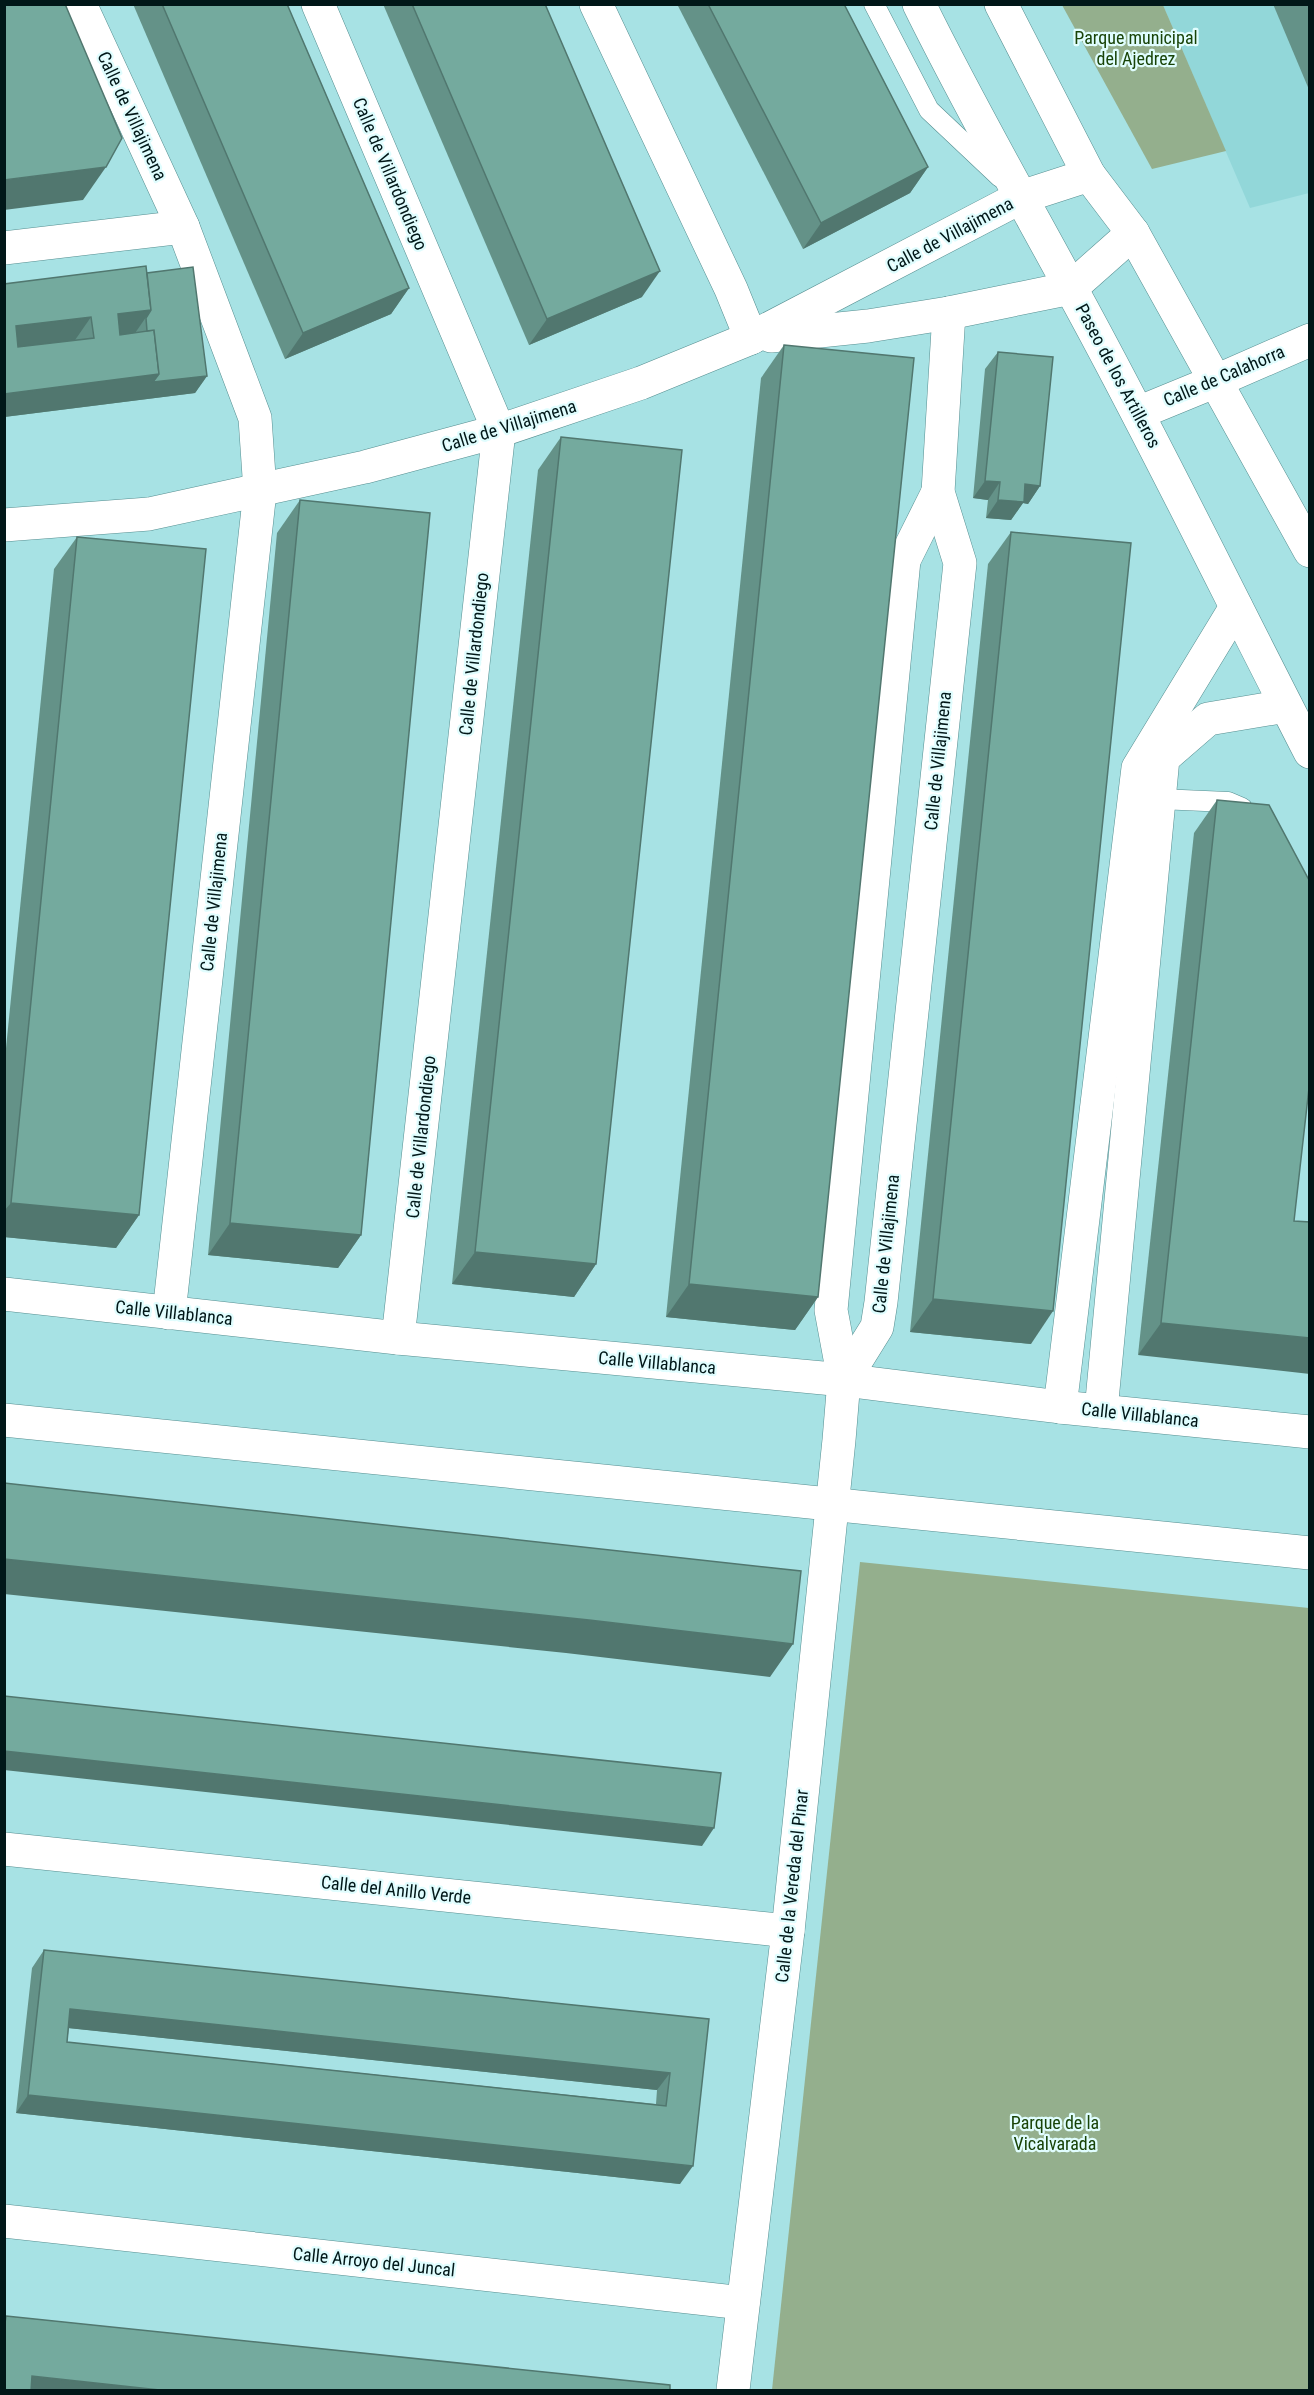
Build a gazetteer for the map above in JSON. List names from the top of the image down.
{
  "streets": {
    "street": [
      "Calle de Villajimena",
      "Calle de Villardondiego",
      "Paseo de los Artilleros",
      "Calle de Calahorra",
      "Calle Villablanca",
      "Calle de la Vereda del Pinar",
      "Calle del Anillo Verde",
      "Calle Arroyo del Juncal"
    ]
  },
  "crossings": [
    ["Calle de Villajimena", "Calle de Villardondiego"],
    ["Calle de Villajimena", "Paseo de los Artilleros"],
    ["Calle de Villajimena", "Calle Villablanca"],
    ["Calle de Villajimena", "Calle de la Vereda del Pinar"],
    ["Calle de Villardondiego", "Calle Villablanca"],
    ["Paseo de los Artilleros", "Calle de Calahorra"],
    ["Calle Villablanca", "Calle de la Vereda del Pinar"],
    ["Calle de la Vereda del Pinar", "Calle del Anillo Verde"],
    ["Calle de la Vereda del Pinar", "Calle Arroyo del Juncal"]
  ],
  "parks": ["Parque municipal del Ajedrez", "Parque de la Vicalvarada"]
}
